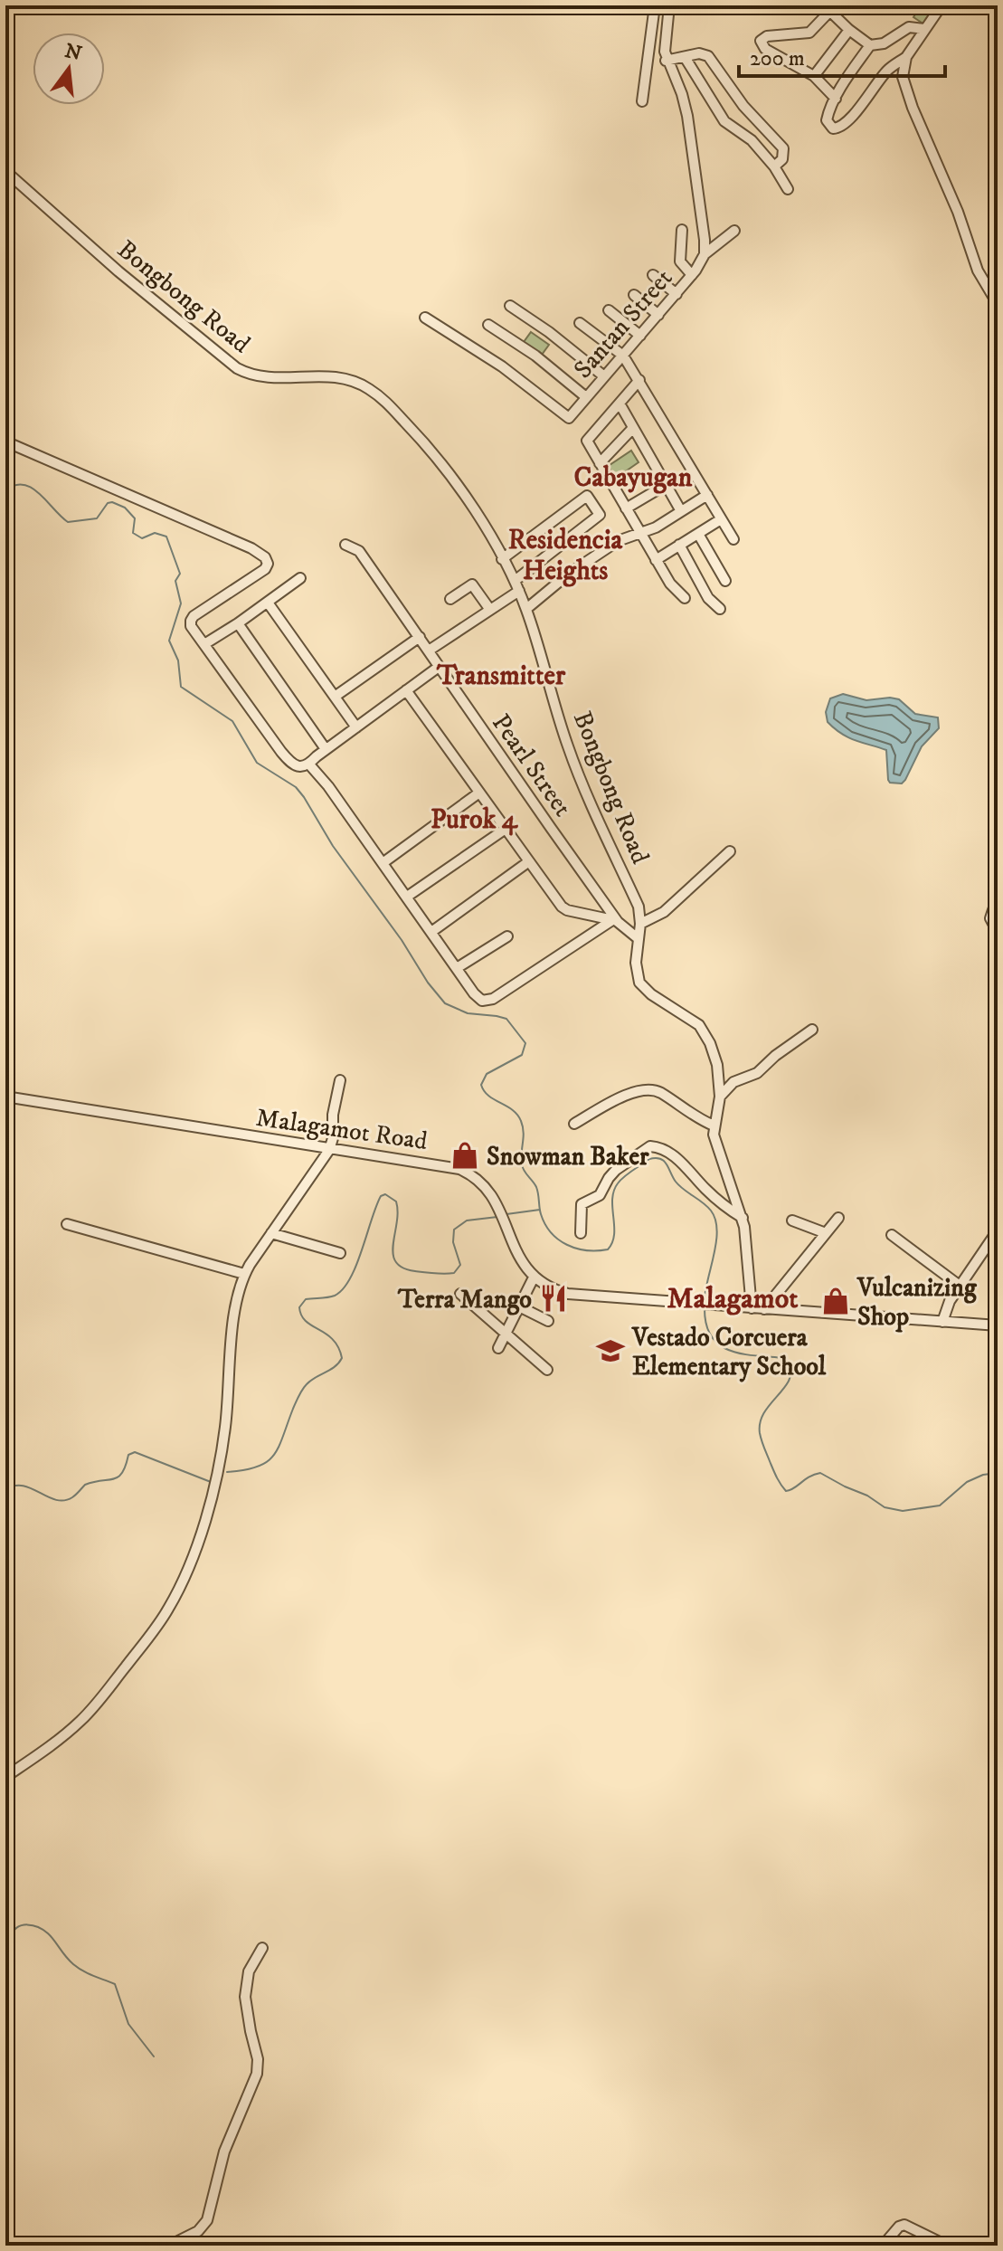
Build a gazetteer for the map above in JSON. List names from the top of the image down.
{
  "streets": {
    "street": [
      "Bongbong Road",
      "Santan Street",
      "Pearl Street",
      "Malagamot Road"
    ]
  },
  "crossings": [
    ["Bongbong Road", "Pearl Street"]
  ],
  "districts": [
    "Cabayugan",
    "Residencia Heights",
    "Transmitter",
    "Purok 4",
    "Malagamot"
  ],
  "places": {
    "shop": ["Snowman Baker", "Vulcanizing Shop"],
    "restaurant": ["Terra Mango"],
    "school or university": ["Vestado Corcuera Elementary School"]
  },
  "scale_bar": "200 m",
  "north": "top"
}
